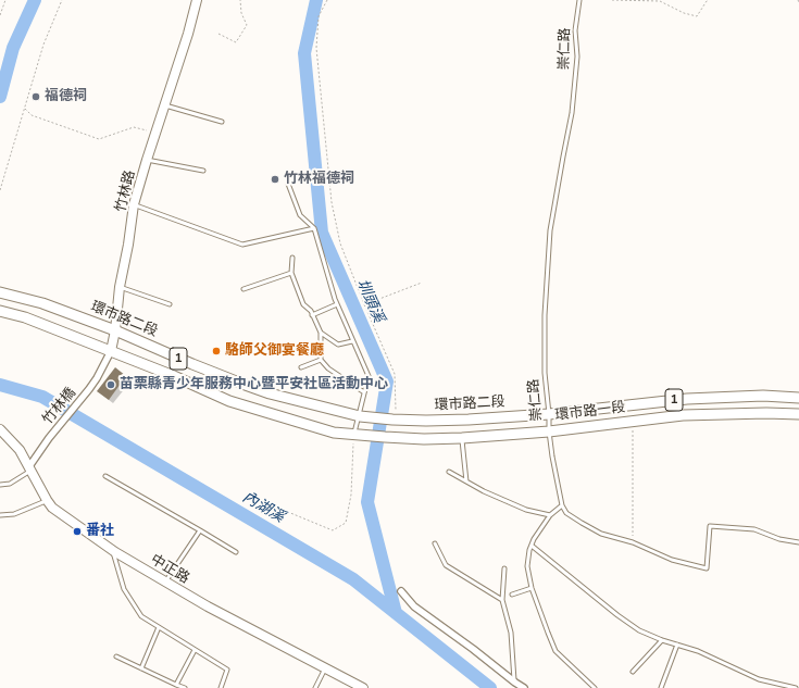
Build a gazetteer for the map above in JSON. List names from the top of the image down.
{
  "streets": {
    "main road": [
      "竹林路",
      "環市路二段",
      "1",
      "環市路一段",
      "中正路"
    ],
    "street": ["竹林橋"],
    "lane": ["崇仁路"]
  },
  "crossings": [
    ["崇仁路", "環市路二段"],
    ["崇仁路", "環市路一段"],
    ["竹林路", "環市路二段"],
    ["竹林路", "1"],
    ["竹林路", "竹林橋"],
    ["環市路二段", "1"],
    ["環市路二段", "環市路一段"],
    ["1", "環市路一段"],
    ["竹林橋", "中正路"]
  ],
  "water": ["圳頭溪", "內湖溪"],
  "places": [
    "福德祠",
    "竹林福德祠",
    "駱師父御宴餐廳",
    "苗栗縣青少年服務中心暨平安社區活動中心",
    "番社"
  ]
}
